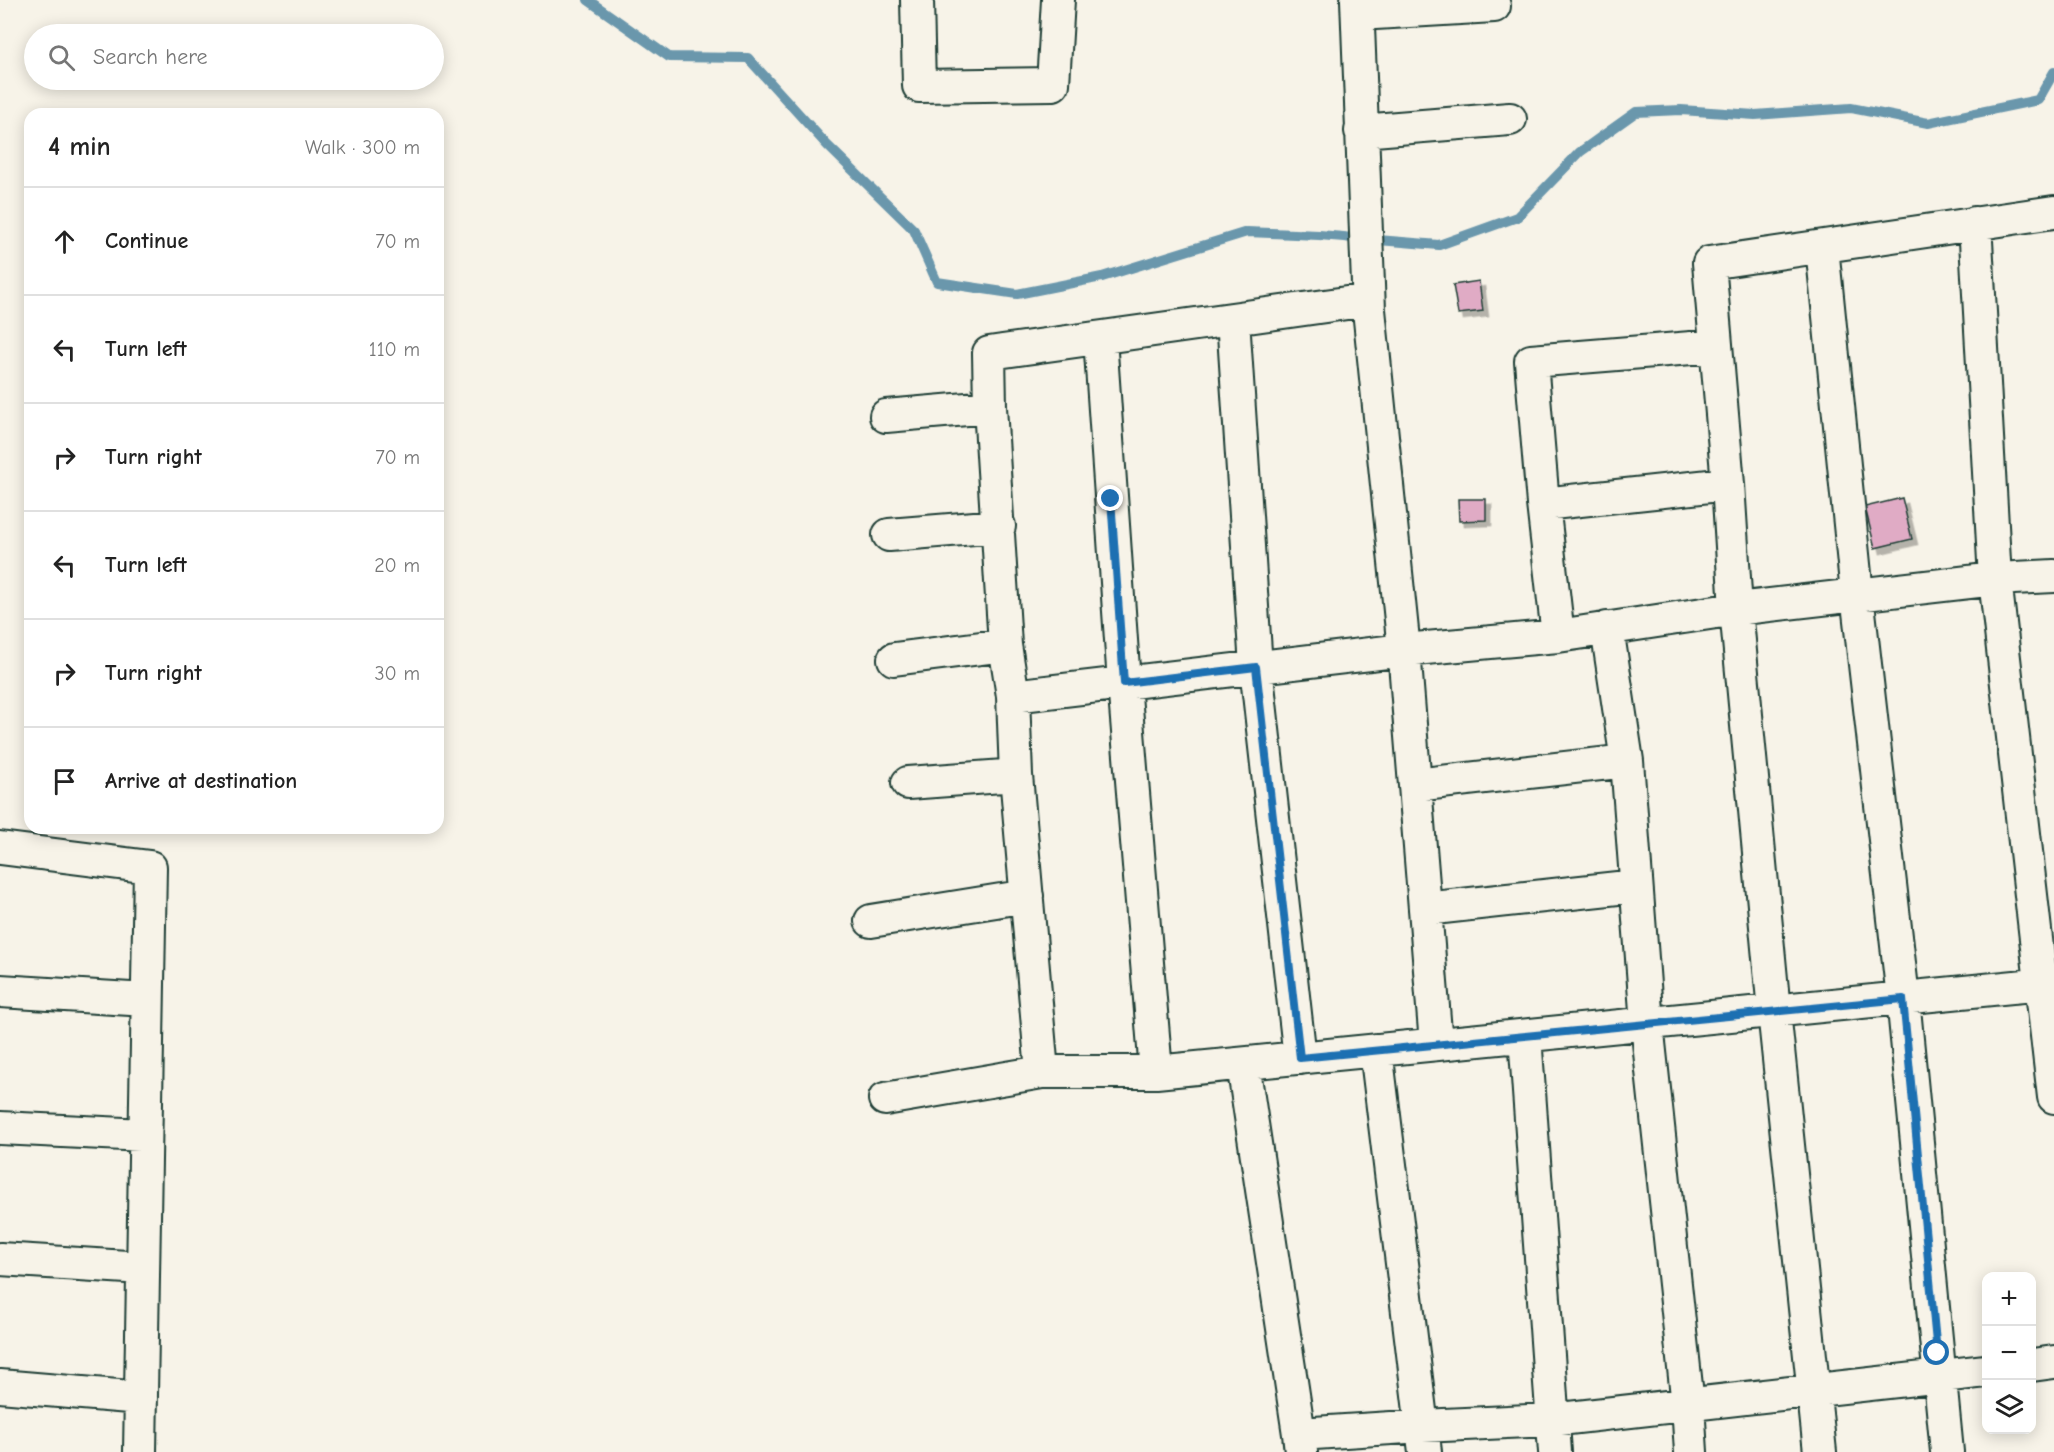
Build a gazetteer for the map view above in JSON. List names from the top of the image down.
{
  "page": {
    "search": "Search here",
    "heading": ["4 min", "Walk · 300 m"],
    "list": [
      ["Continue", "70 m"],
      ["Turn left", "110 m"],
      ["Turn right", "70 m"],
      ["Turn left", "20 m"],
      ["Turn right", "30 m"],
      "Arrive at destination"
    ],
    "map_buttons": ["+", "−"]
  }
}
